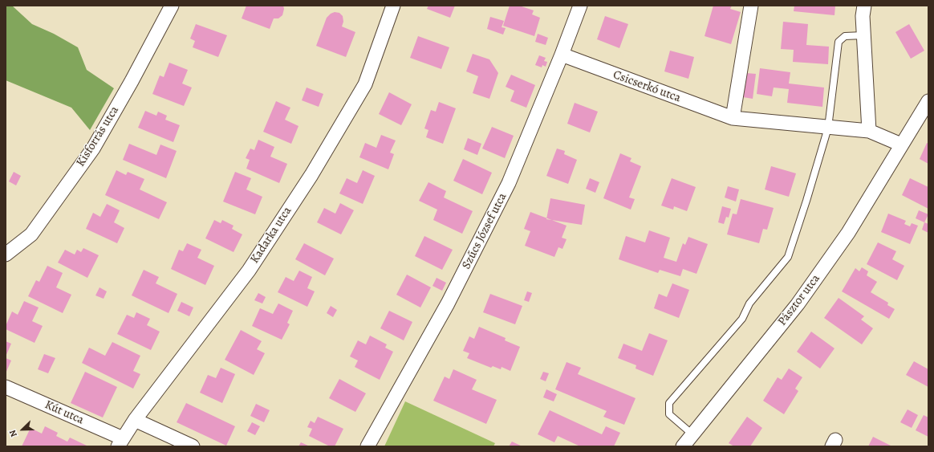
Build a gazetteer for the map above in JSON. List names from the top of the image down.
{
  "streets": {
    "street": [
      "Csicserkó utca",
      "Kisforrás utca",
      "Szűcs József utca",
      "Kadarka utca",
      "Pásztor utca",
      "Kút utca"
    ]
  },
  "crossings": [
    ["Csicserkó utca", "Szűcs József utca"],
    ["Csicserkó utca", "Pásztor utca"],
    ["Kadarka utca", "Kút utca"]
  ],
  "north": "bottom left"
}
